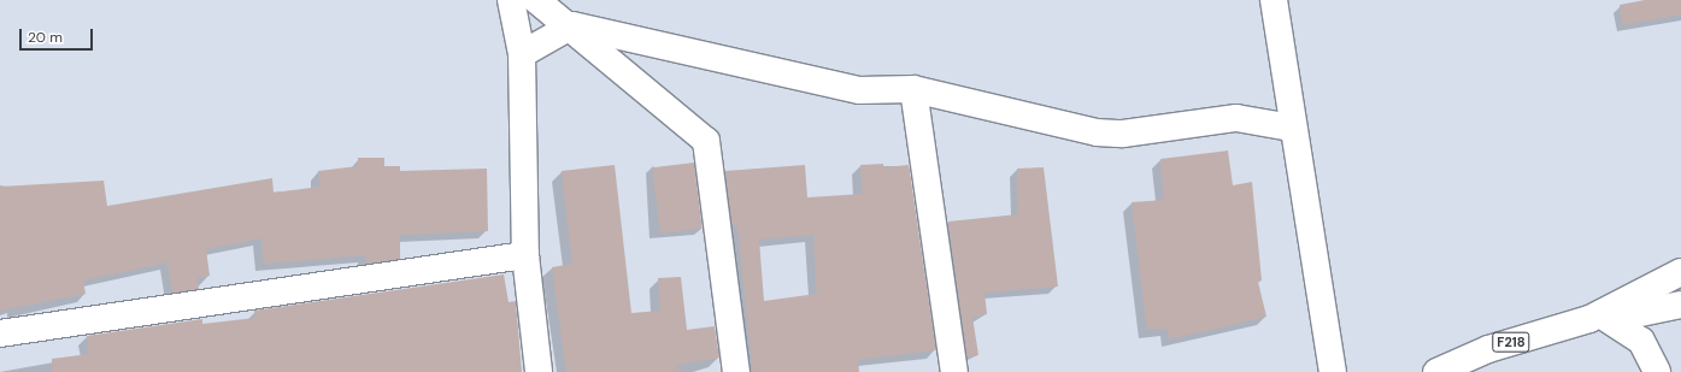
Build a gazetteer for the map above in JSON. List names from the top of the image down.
{
  "streets": {
    "main road": ["F218"]
  },
  "scale_bar": "20 m"
}
